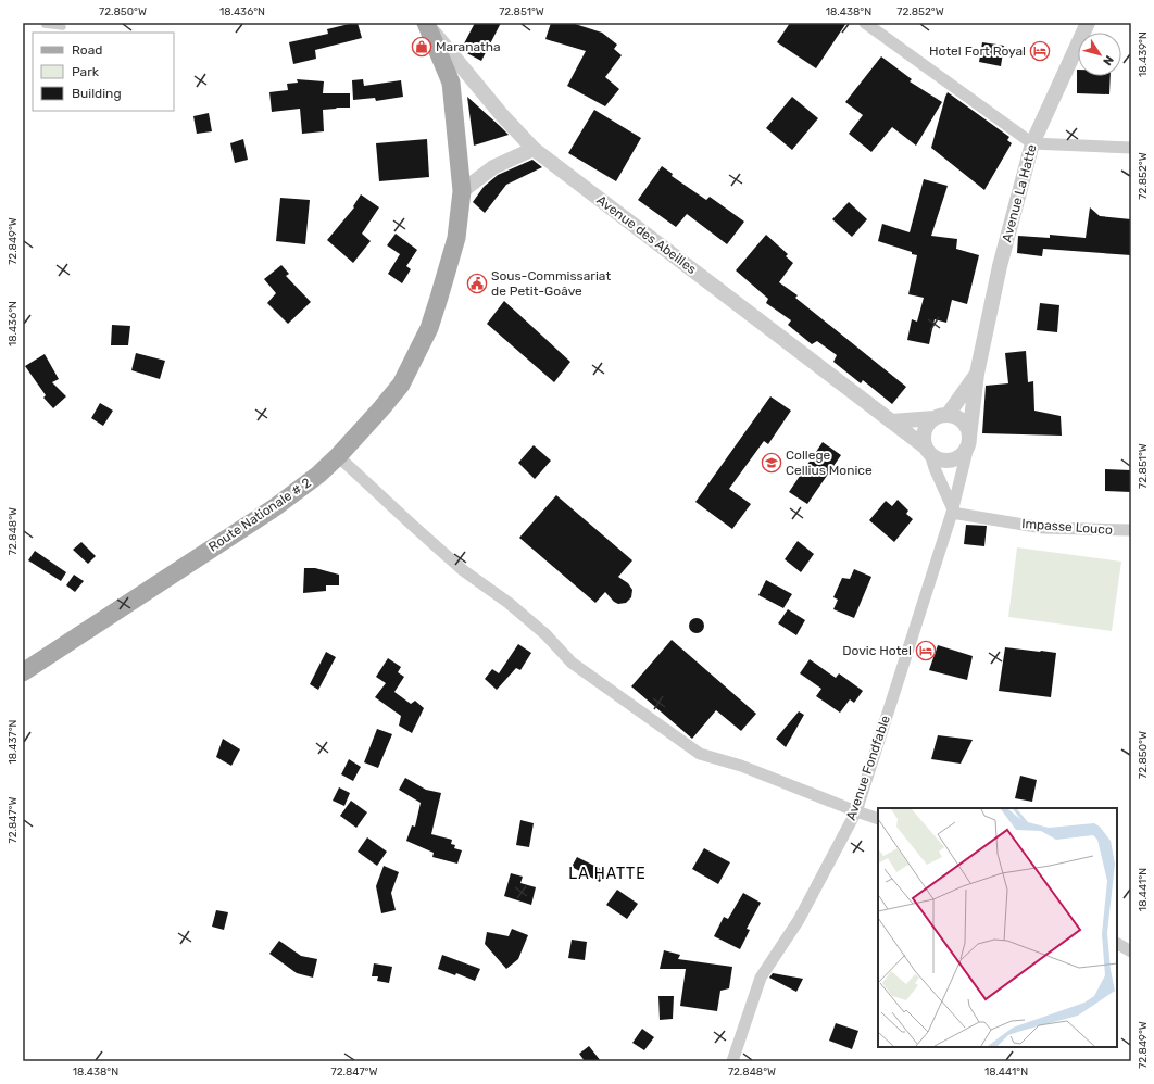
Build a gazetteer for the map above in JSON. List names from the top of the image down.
{
  "streets": {
    "main road": ["Route Nationale # 2"],
    "street": [
      "Avenue La Hatte",
      "Avenue des Abeilles",
      "Impasse Louco",
      "Avenue Fondfable"
    ]
  },
  "crossings": [
    ["Avenue La Hatte", "Avenue des Abeilles"],
    ["Avenue La Hatte", "Avenue Fondfable"],
    ["Avenue des Abeilles", "Route Nationale # 2"],
    ["Avenue des Abeilles", "Avenue Fondfable"],
    ["Impasse Louco", "Avenue Fondfable"]
  ],
  "districts": ["LA HATTE"],
  "places": {
    "shop": ["Maranatha"],
    "hotel": ["Hotel Fort Royal", "Dovic Hotel"],
    "public building": ["Sous-Commissariat de Petit-Goâve"],
    "school or university": ["College Cellius Monice"]
  },
  "legend": ["Road", "Park", "Building"],
  "north": "bottom right",
  "coordinates": [
    "72.850°W",
    "18.436°N",
    "72.851°W",
    "18.438°N",
    "72.852°W",
    "18.439°N",
    "72.849°W",
    "72.848°W",
    "18.437°N",
    "72.847°W",
    "18.441°N"
  ]
}
